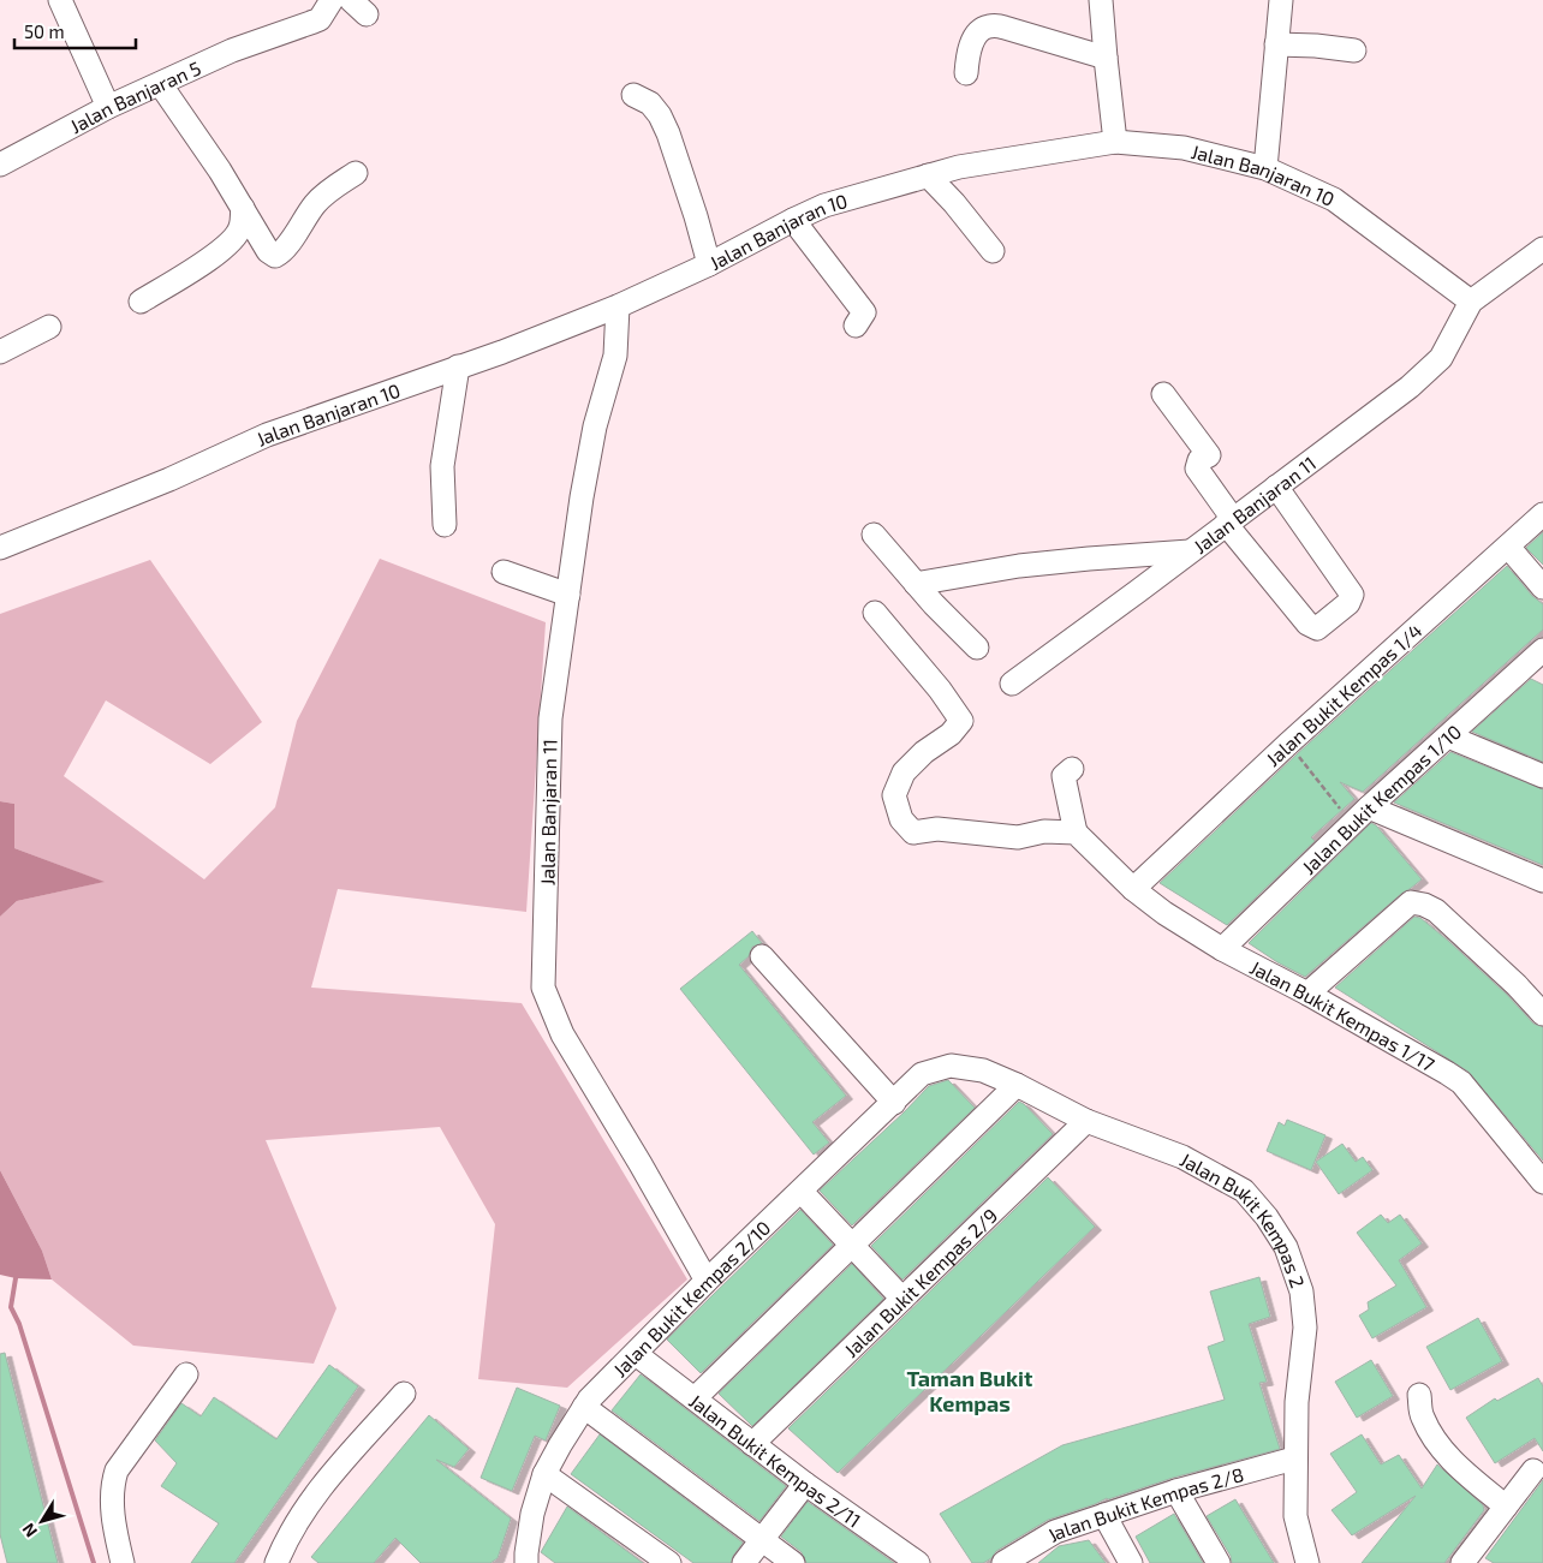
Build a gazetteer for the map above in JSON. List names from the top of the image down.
{
  "streets": {
    "street": [
      "Jalan Banjaran 5",
      "Jalan Banjaran 10",
      "Jalan Banjaran 11",
      "Jalan Bukit Kempas 1/4",
      "Jalan Bukit Kempas 1/10",
      "Jalan Bukit Kempas 1/17",
      "Jalan Bukit Kempas 2",
      "Jalan Bukit Kempas 2/9",
      "Jalan Bukit Kempas 2/10",
      "Jalan Bukit Kempas 2/11",
      "Jalan Bukit Kempas 2/8"
    ]
  },
  "crossings": [
    ["Jalan Banjaran 10", "Jalan Banjaran 11"],
    ["Jalan Banjaran 11", "Jalan Bukit Kempas 2/10"],
    ["Jalan Bukit Kempas 1/4", "Jalan Bukit Kempas 1/17"],
    ["Jalan Bukit Kempas 1/10", "Jalan Bukit Kempas 1/17"],
    ["Jalan Bukit Kempas 2", "Jalan Bukit Kempas 2/9"],
    ["Jalan Bukit Kempas 2", "Jalan Bukit Kempas 2/10"],
    ["Jalan Bukit Kempas 2", "Jalan Bukit Kempas 2/8"],
    ["Jalan Bukit Kempas 2/9", "Jalan Bukit Kempas 2/11"],
    ["Jalan Bukit Kempas 2/10", "Jalan Bukit Kempas 2/11"]
  ],
  "districts": ["Taman Bukit Kempas"],
  "scale_bar": "50 m",
  "north": "bottom left"
}
